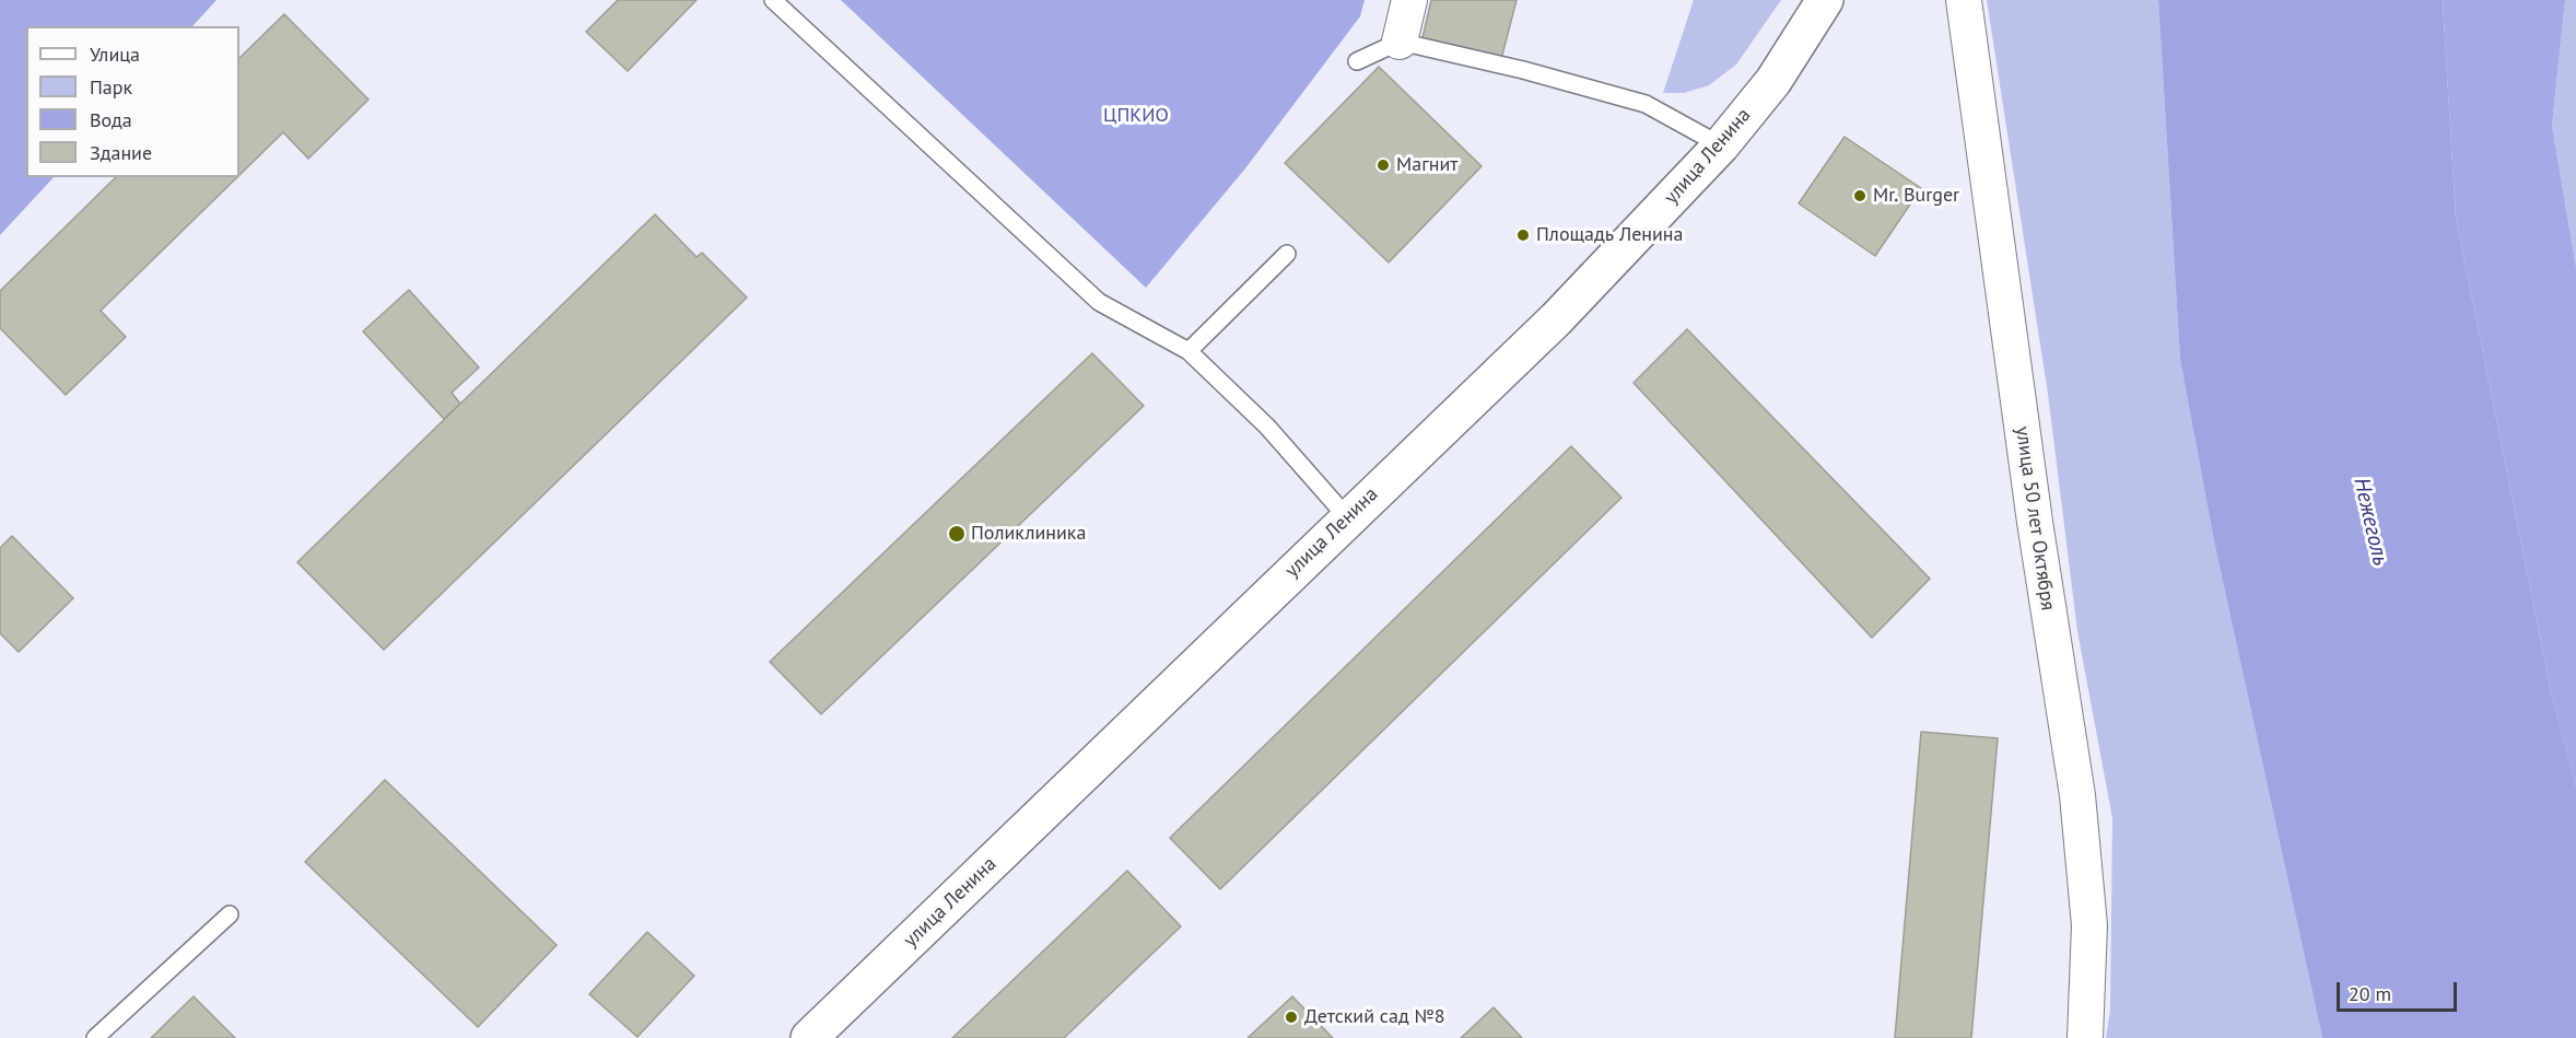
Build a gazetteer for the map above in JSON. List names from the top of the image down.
{
  "streets": {
    "street": ["улица Ленина", "улица 50 лет Октября"]
  },
  "water": ["Нежеголь"],
  "parks": ["ЦПКИО"],
  "places": [
    "Магнит",
    "Mr. Burger",
    "Площадь Ленина",
    "Поликлиника",
    "Детский сад №8"
  ],
  "legend": [
    "Улица",
    "Парк",
    "Вода",
    "Здание"
  ],
  "scale_bar": "20 m"
}
